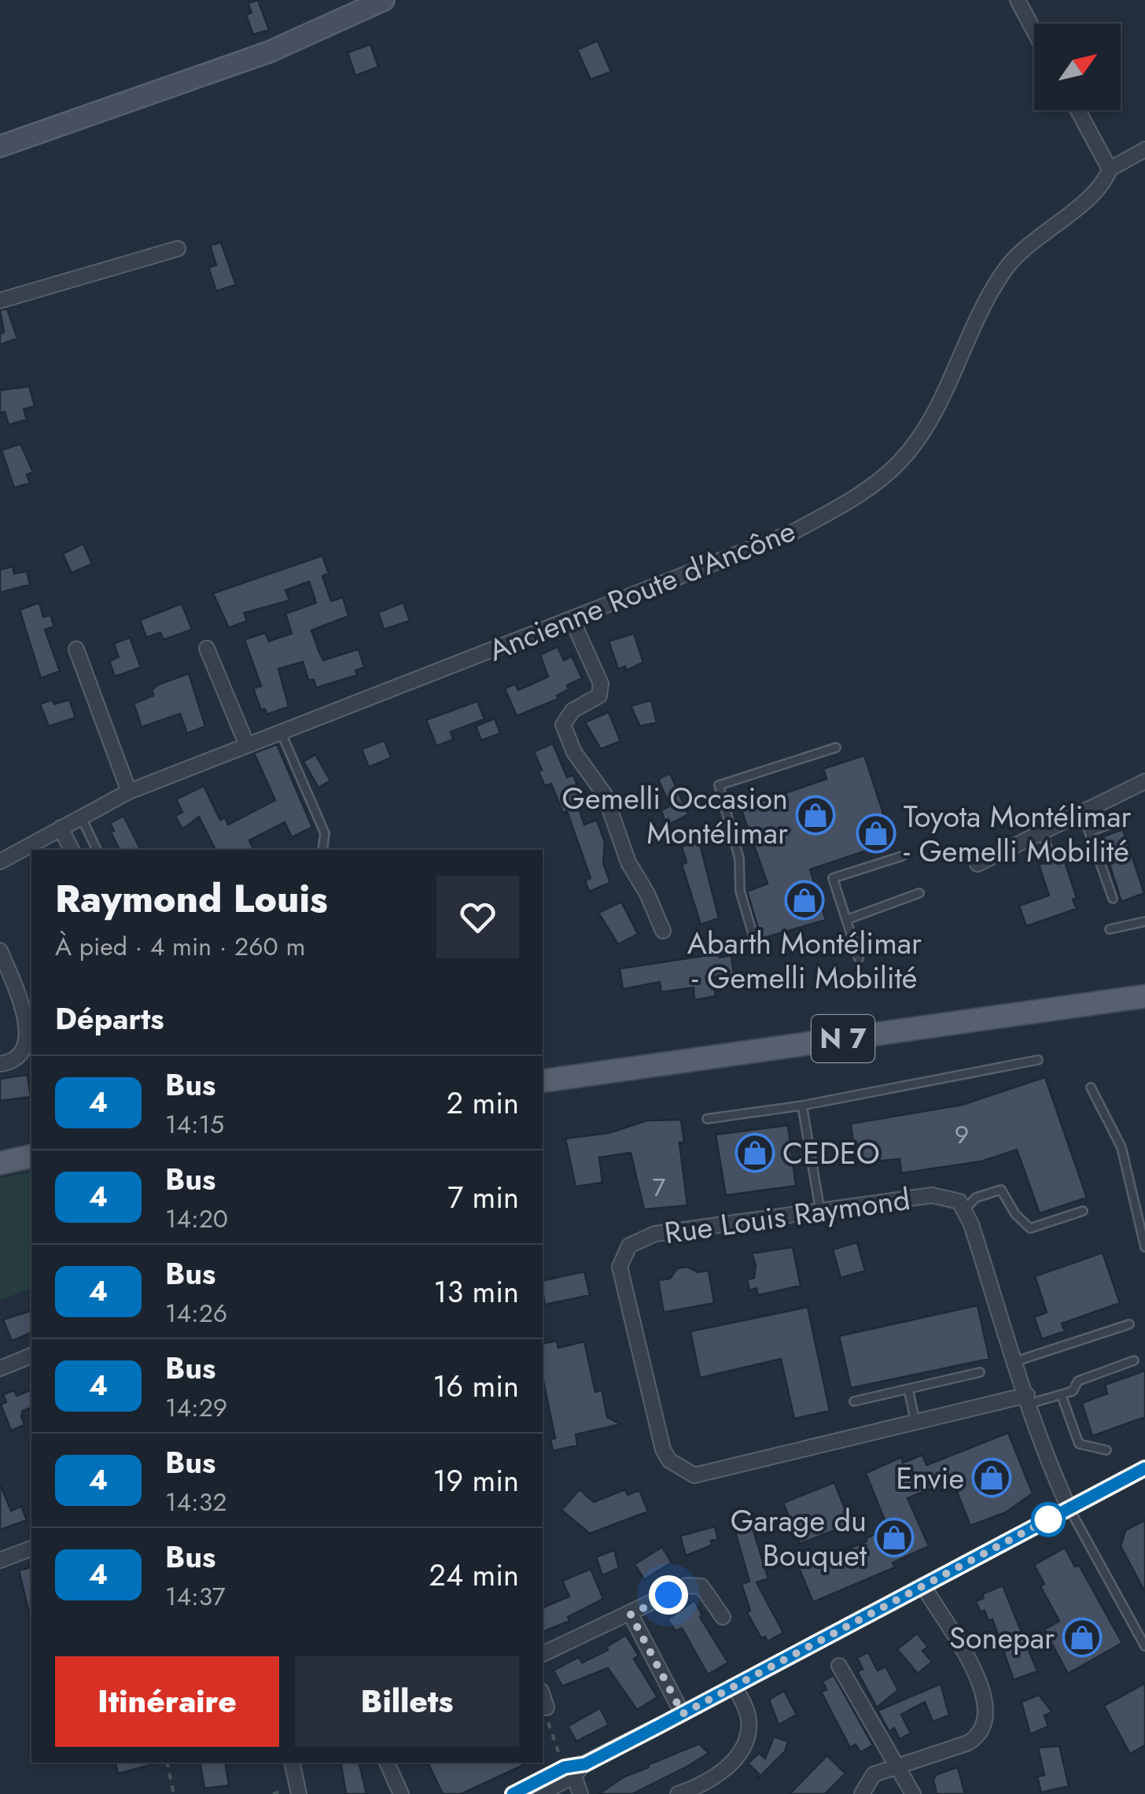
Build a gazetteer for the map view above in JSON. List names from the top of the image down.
{
  "streets": {
    "main road": ["N 7"],
    "street": ["Ancienne Route d'Ancône", "Rue Louis Raymond"]
  },
  "places": {
    "shop": [
      "Gemelli Occasion Montélimar",
      "Toyota Montélimar - Gemelli Mobilité",
      "Abarth Montélimar - Gemelli Mobilité",
      "CEDEO",
      "Envie",
      "Garage du Bouquet",
      "Sonepar"
    ]
  },
  "lines": ["bus line 4"],
  "house_numbers": ["9", "7"],
  "north": "top right",
  "page": {
    "heading": [
      ["Raymond Louis", "À pied · 4 min · 260 m"],
      "Départs"
    ],
    "list": [
      {
        "mark": "4",
        "name": "Bus",
        "note": "14:15",
        "value": "2 min"
      },
      {
        "mark": "4",
        "name": "Bus",
        "note": "14:20",
        "value": "7 min"
      },
      {
        "mark": "4",
        "name": "Bus",
        "note": "14:26",
        "value": "13 min"
      },
      {
        "mark": "4",
        "name": "Bus",
        "note": "14:29",
        "value": "16 min"
      },
      {
        "mark": "4",
        "name": "Bus",
        "note": "14:32",
        "value": "19 min"
      },
      {
        "mark": "4",
        "name": "Bus",
        "note": "14:37",
        "value": "24 min"
      }
    ],
    "buttons": ["Itinéraire", "Billets"]
  }
}
